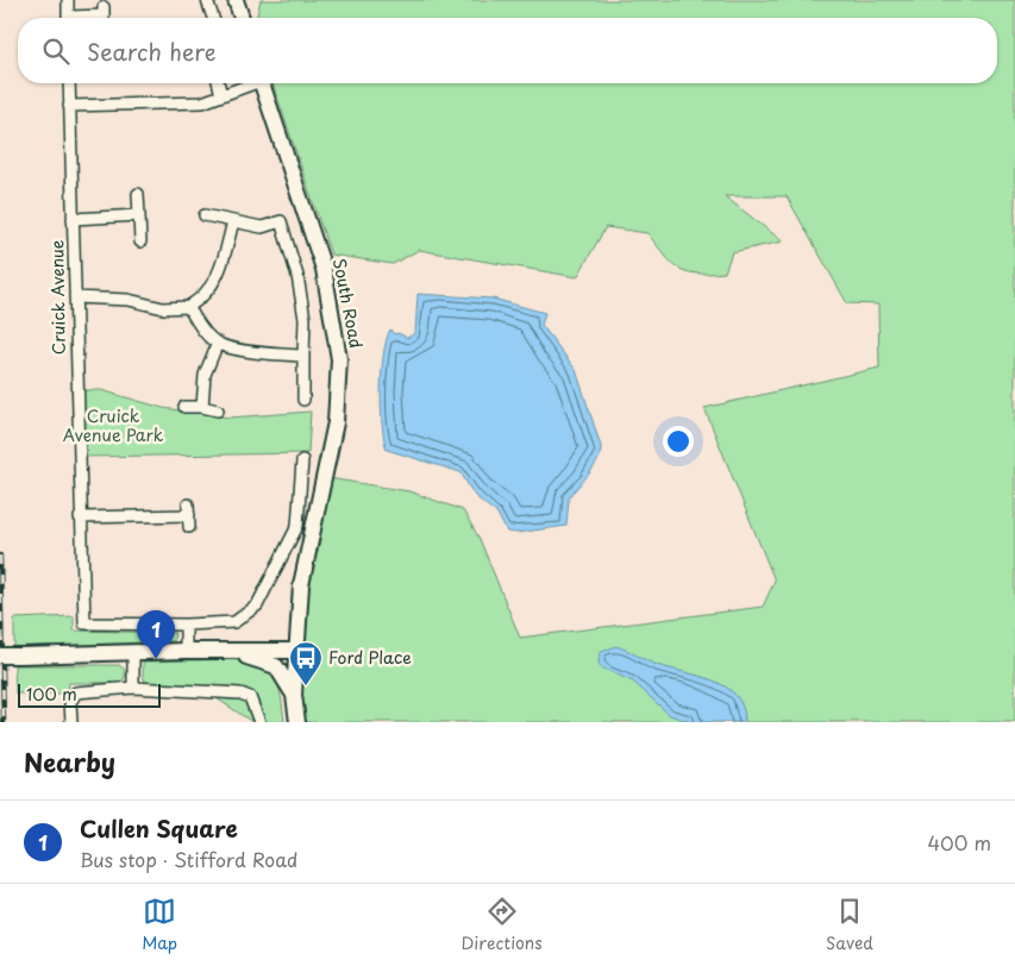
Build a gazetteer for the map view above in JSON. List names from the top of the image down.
{
  "streets": {
    "main road": ["South Road"],
    "street": ["Cruick Avenue"]
  },
  "parks": ["Cruick Avenue Park"],
  "places": {
    "bus stop": ["Ford Place"]
  },
  "scale_bar": "100 m",
  "page": {
    "search": "Search here",
    "pins": "1",
    "scale": "100 m",
    "heading": "Nearby",
    "list": [
      {
        "mark": "1",
        "name": "Cullen Square",
        "note": "Bus stop · Stifford Road",
        "value": "400 m"
      }
    ],
    "nav": ["Map", "Directions", "Saved"]
  }
}
